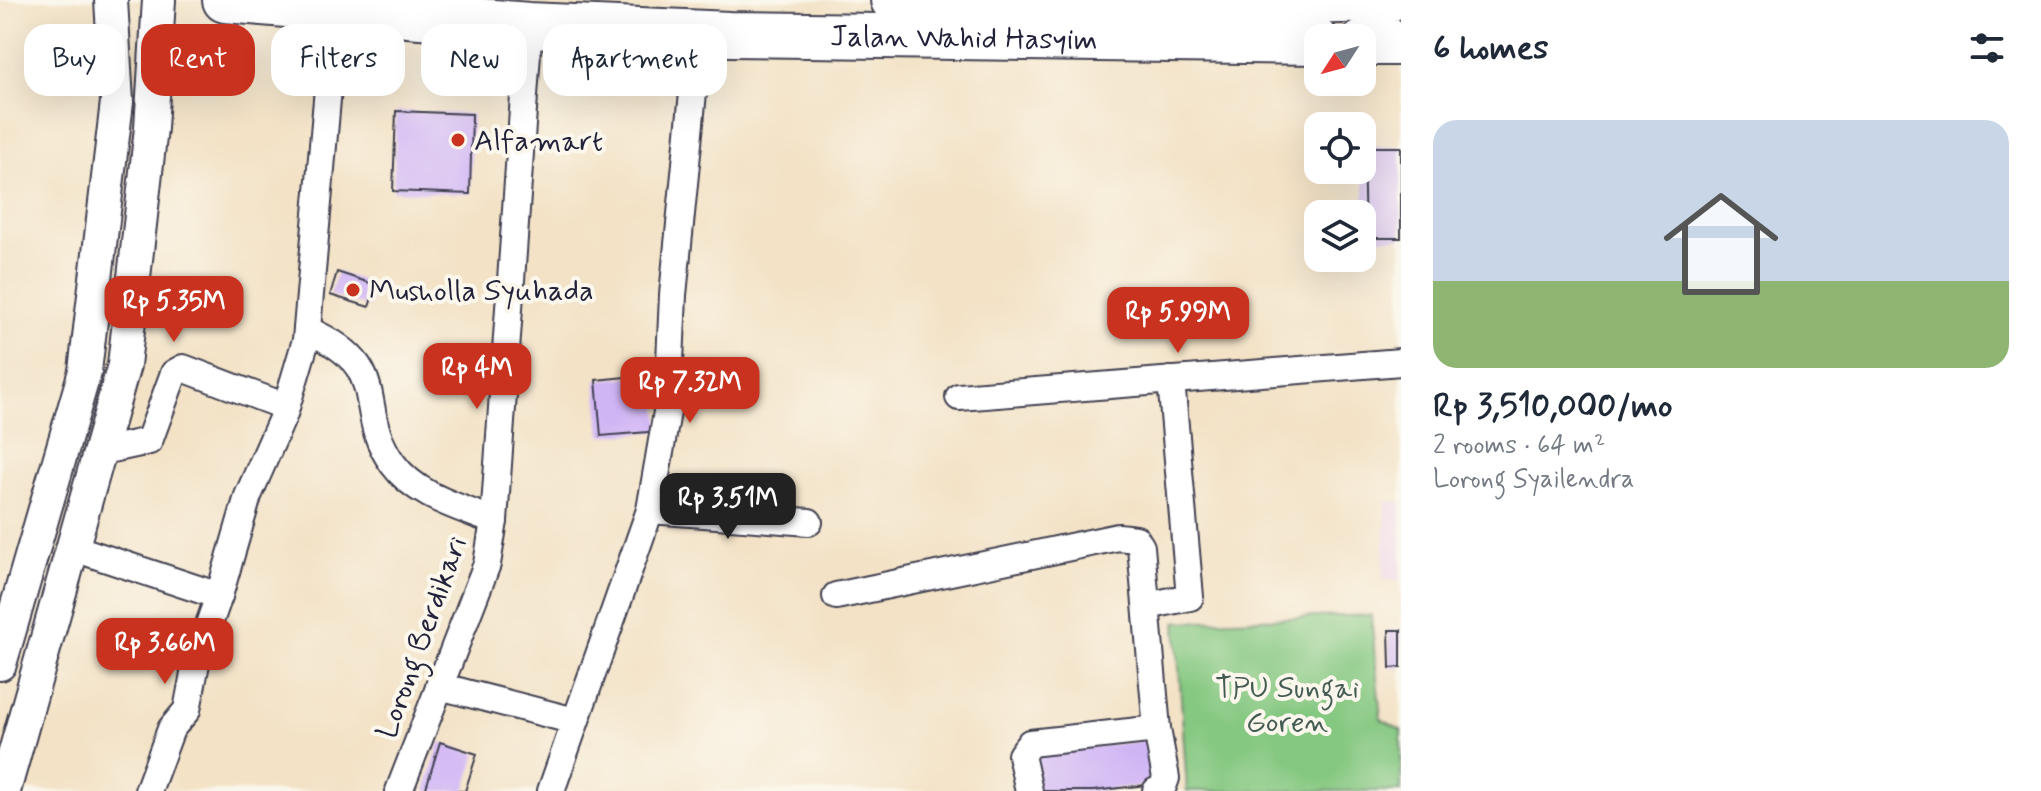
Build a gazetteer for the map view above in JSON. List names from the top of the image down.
{
  "streets": {
    "highway": ["Jalan Wahid Hasyim"],
    "street": ["Lorong Berdikari"]
  },
  "crossings": [
    ["Jalan Wahid Hasyim", "Lorong Berdikari"]
  ],
  "parks": ["TPU Sungai Goren"],
  "places": ["Alfamart", "Musholla Syuhada"],
  "north": "bottom left",
  "page": {
    "heading": "6 homes",
    "chip": [
      "Buy",
      "Rent",
      "Filters",
      "New",
      "Apartment"
    ],
    "list": [
      {
        "name": "Rp 3,510,000/mo",
        "note": "2 rooms · 64 m² · Lorong Syailendra"
      }
    ],
    "price": [
      "Rp 5.35M",
      "Rp 5.99M",
      "Rp 4M",
      "Rp 7.32M",
      "Rp 3.51M",
      "Rp 3.66M"
    ]
  }
}
